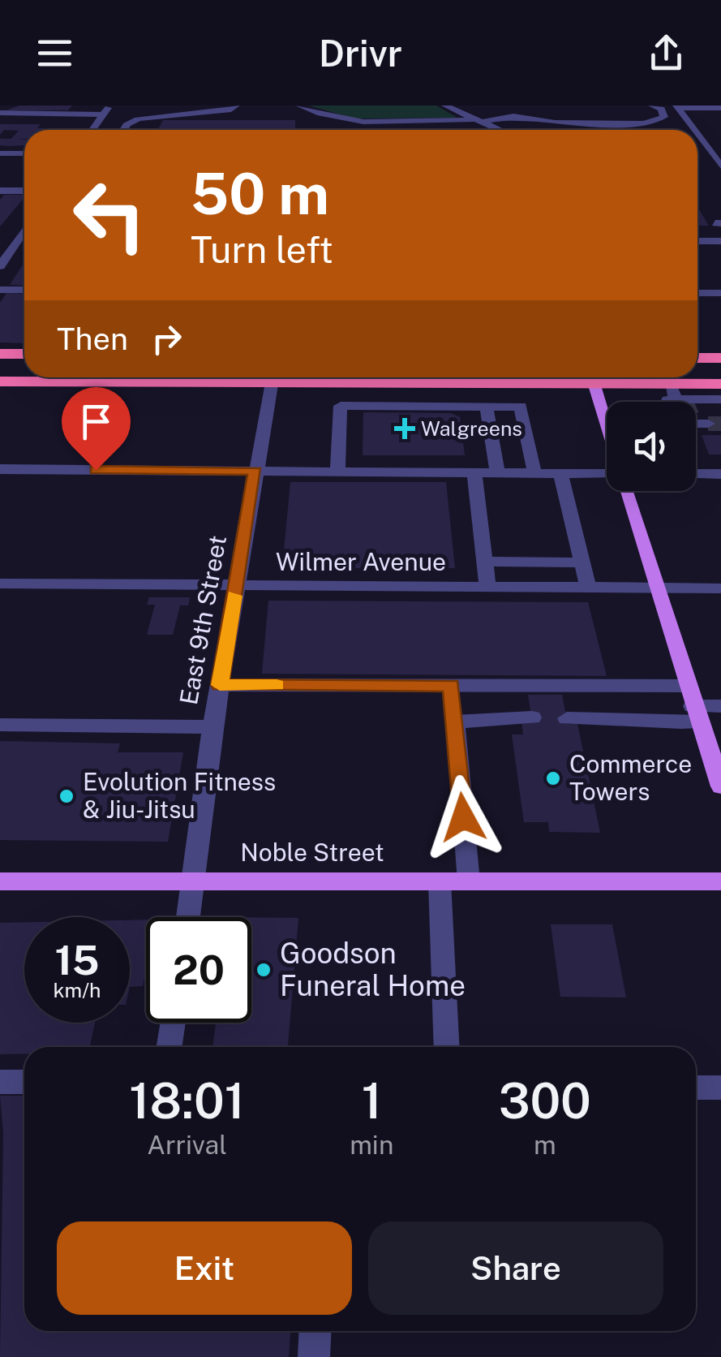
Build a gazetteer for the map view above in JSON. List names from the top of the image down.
{
  "streets": {
    "main road": ["Noble Street"],
    "street": ["Wilmer Avenue", "East 9th Street"]
  },
  "crossings": [
    ["Wilmer Avenue", "East 9th Street"],
    ["East 9th Street", "Noble Street"]
  ],
  "places": {
    "health": ["Walgreens"],
    "other": ["Commerce Towers", "Evolution Fitness & Jiu-Jitsu", "Goodson Funeral Home"]
  },
  "page": {
    "header": "Drivr",
    "turn": ["50 m", "Turn left"],
    "then": "Then",
    "speed": "15 km/h",
    "limit": "20",
    "eta": [
      "18:01",
      "Arrival",
      "1",
      "min",
      "300",
      "m"
    ],
    "buttons": ["Exit", "Share"]
  }
}
